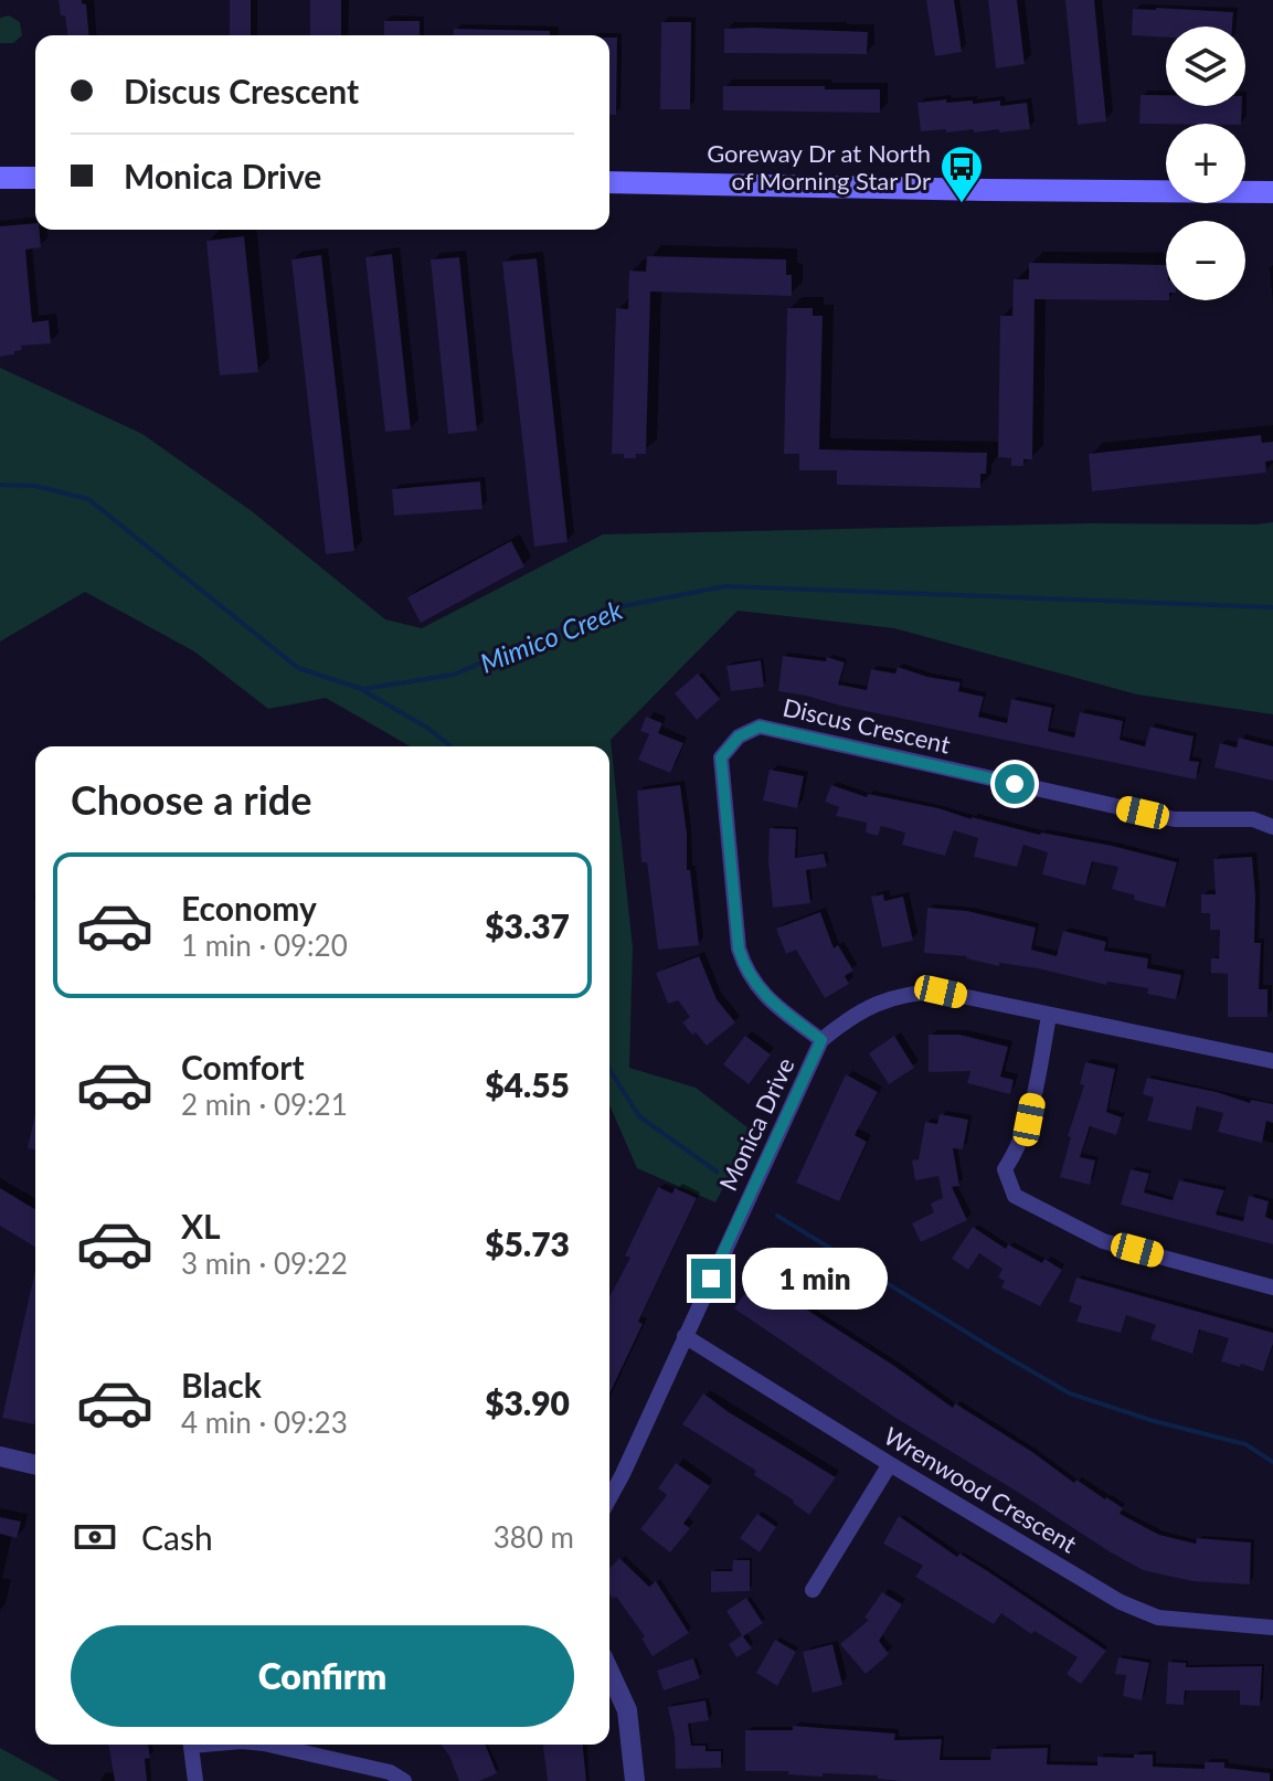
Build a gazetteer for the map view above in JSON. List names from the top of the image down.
{
  "streets": {
    "street": ["Discus Crescent", "Monica Drive", "Wrenwood Crescent"]
  },
  "crossings": [
    ["Discus Crescent", "Monica Drive"],
    ["Monica Drive", "Wrenwood Crescent"]
  ],
  "water": ["Mimico Creek"],
  "places": {
    "bus stop": ["Goreway Dr at North of Morning Star Dr"]
  },
  "page": {
    "map_buttons": ["+", "−"],
    "banner": ["Discus Crescent", "Monica Drive"],
    "heading": "Choose a ride",
    "list": [
      {
        "name": "Economy",
        "note": "1 min · 09:20",
        "value": "$3.37"
      },
      {
        "name": "Comfort",
        "note": "2 min · 09:21",
        "value": "$4.55"
      },
      {
        "name": "XL",
        "note": "3 min · 09:22",
        "value": "$5.73"
      },
      {
        "name": "Black",
        "note": "4 min · 09:23",
        "value": "$3.90"
      }
    ],
    "bubble": "1 min",
    "pay": ["Cash", "380 m"],
    "buttons": "Confirm"
  }
}
